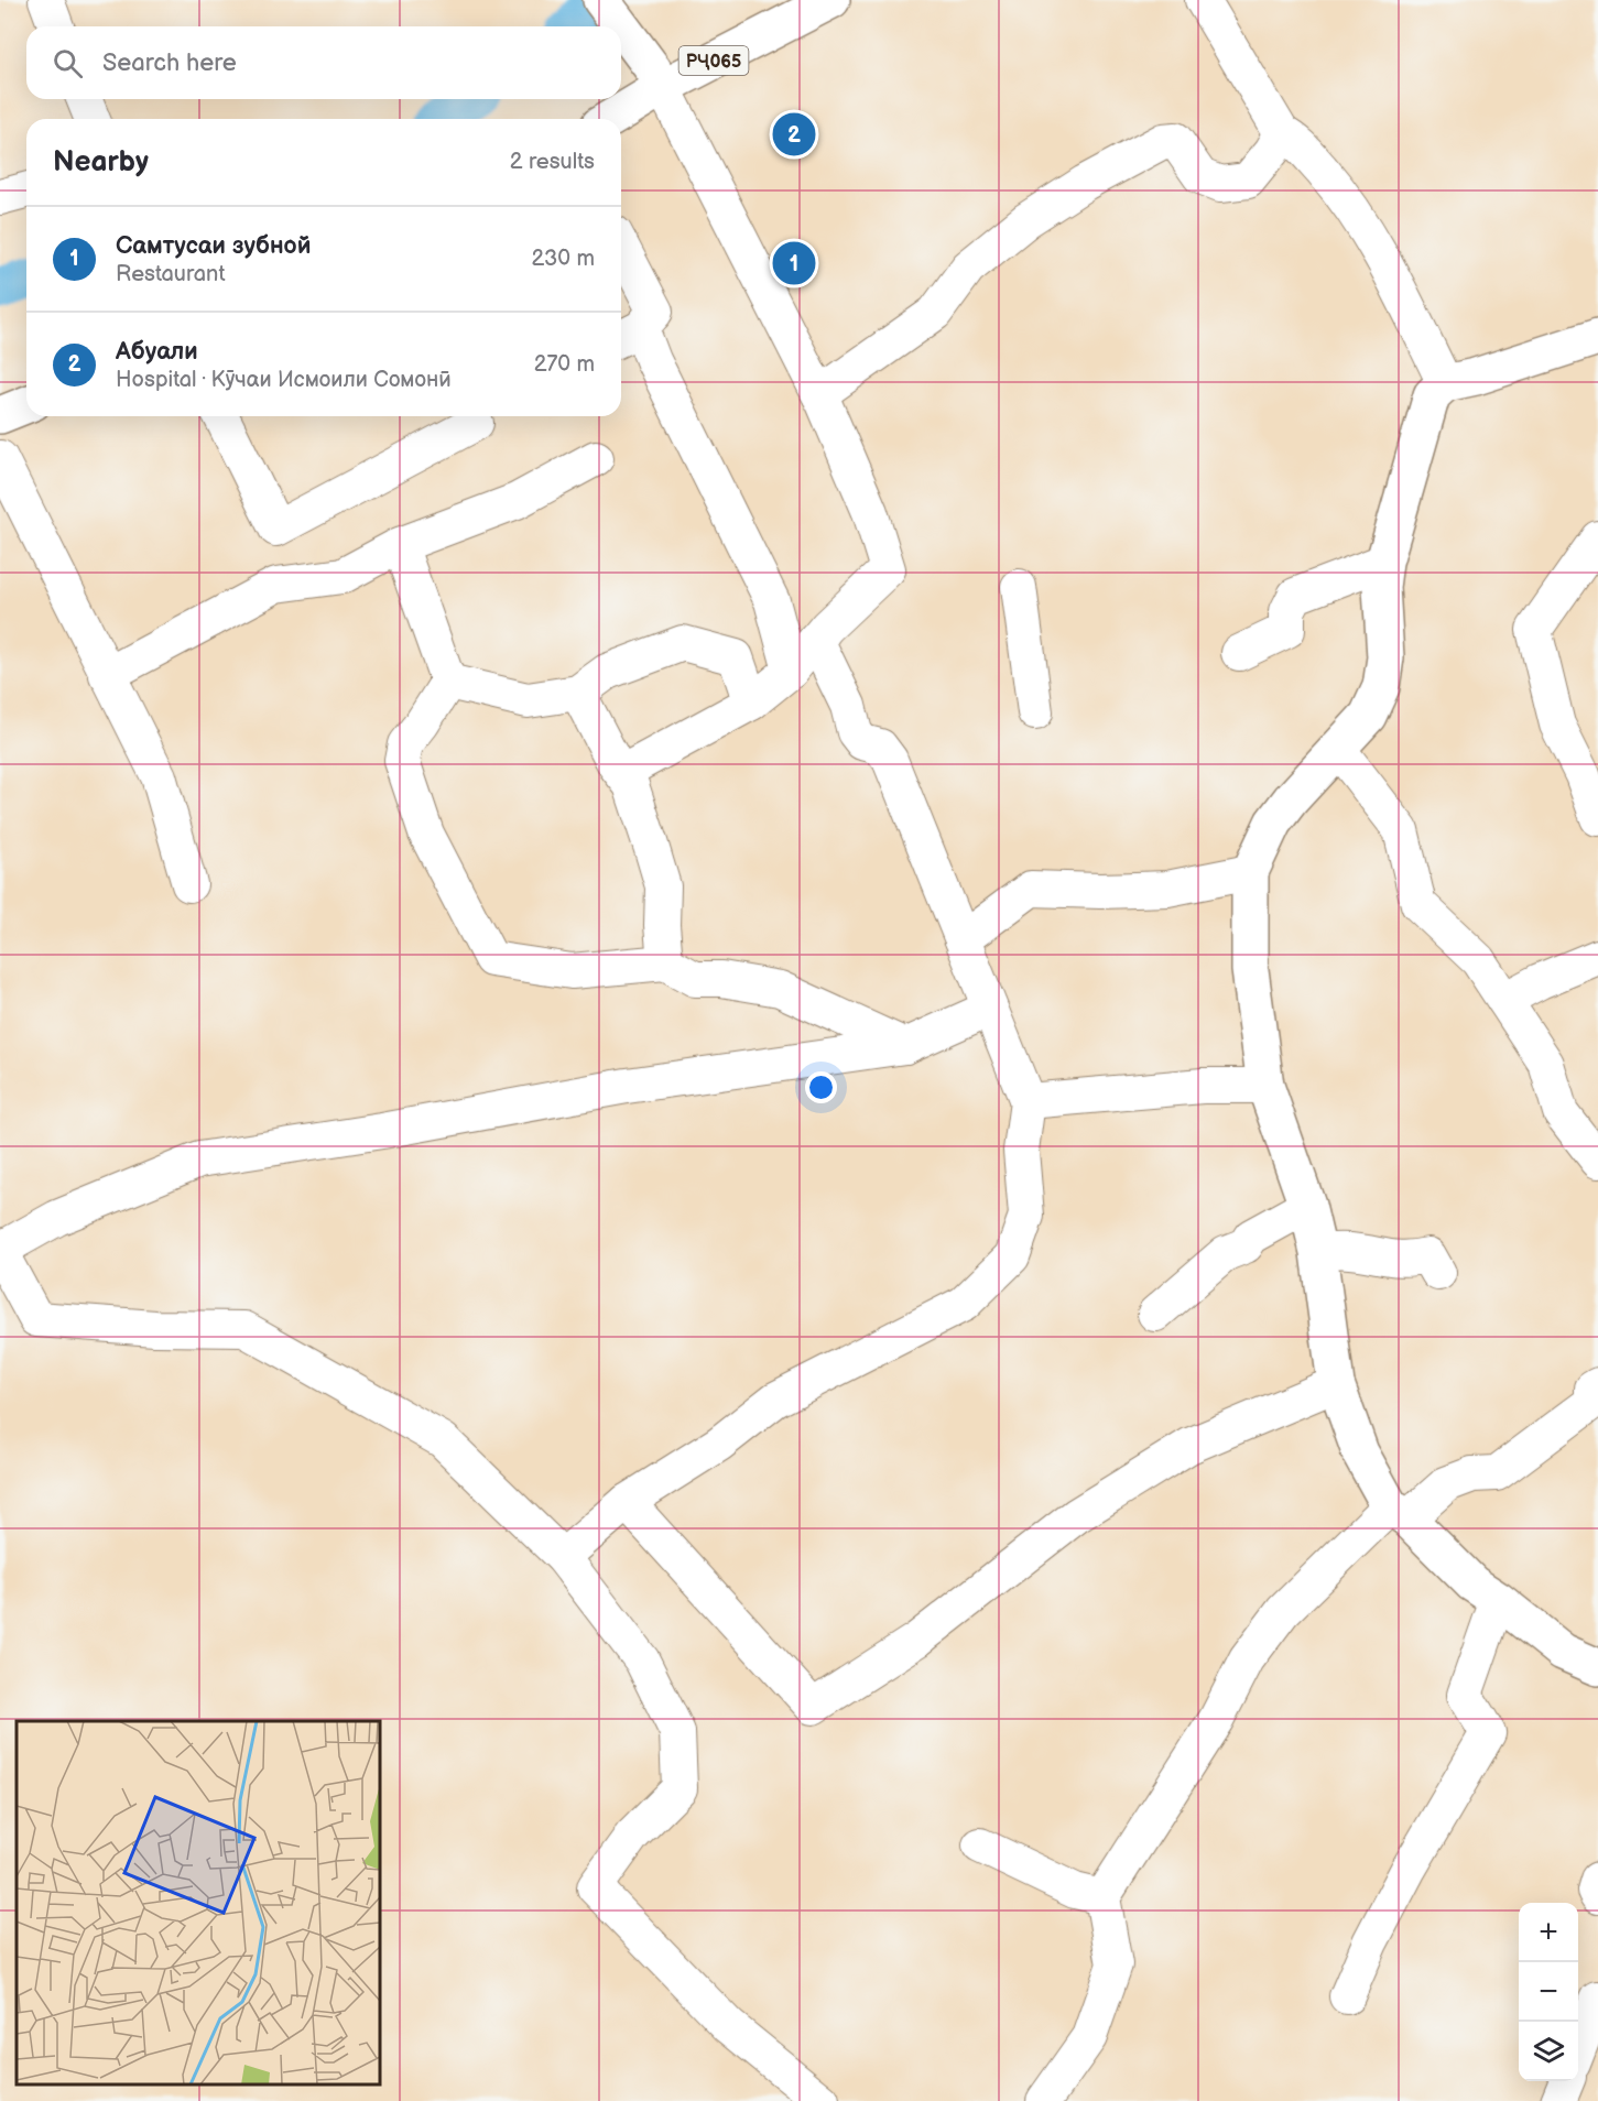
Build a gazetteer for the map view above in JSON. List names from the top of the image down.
{
  "streets": {
    "main road": ["РҶ065"]
  },
  "page": {
    "search": "Search here",
    "pins": ["2", "1"],
    "heading": ["Nearby", "2 results"],
    "list": [
      {
        "mark": "1",
        "name": "Самтусаи зубной",
        "note": "Restaurant",
        "value": "230 m"
      },
      {
        "mark": "2",
        "name": "Абуали",
        "note": "Hospital · Кӯчаи Исмоили Сомонӣ",
        "value": "270 m"
      }
    ],
    "map_buttons": ["+", "−"]
  }
}
